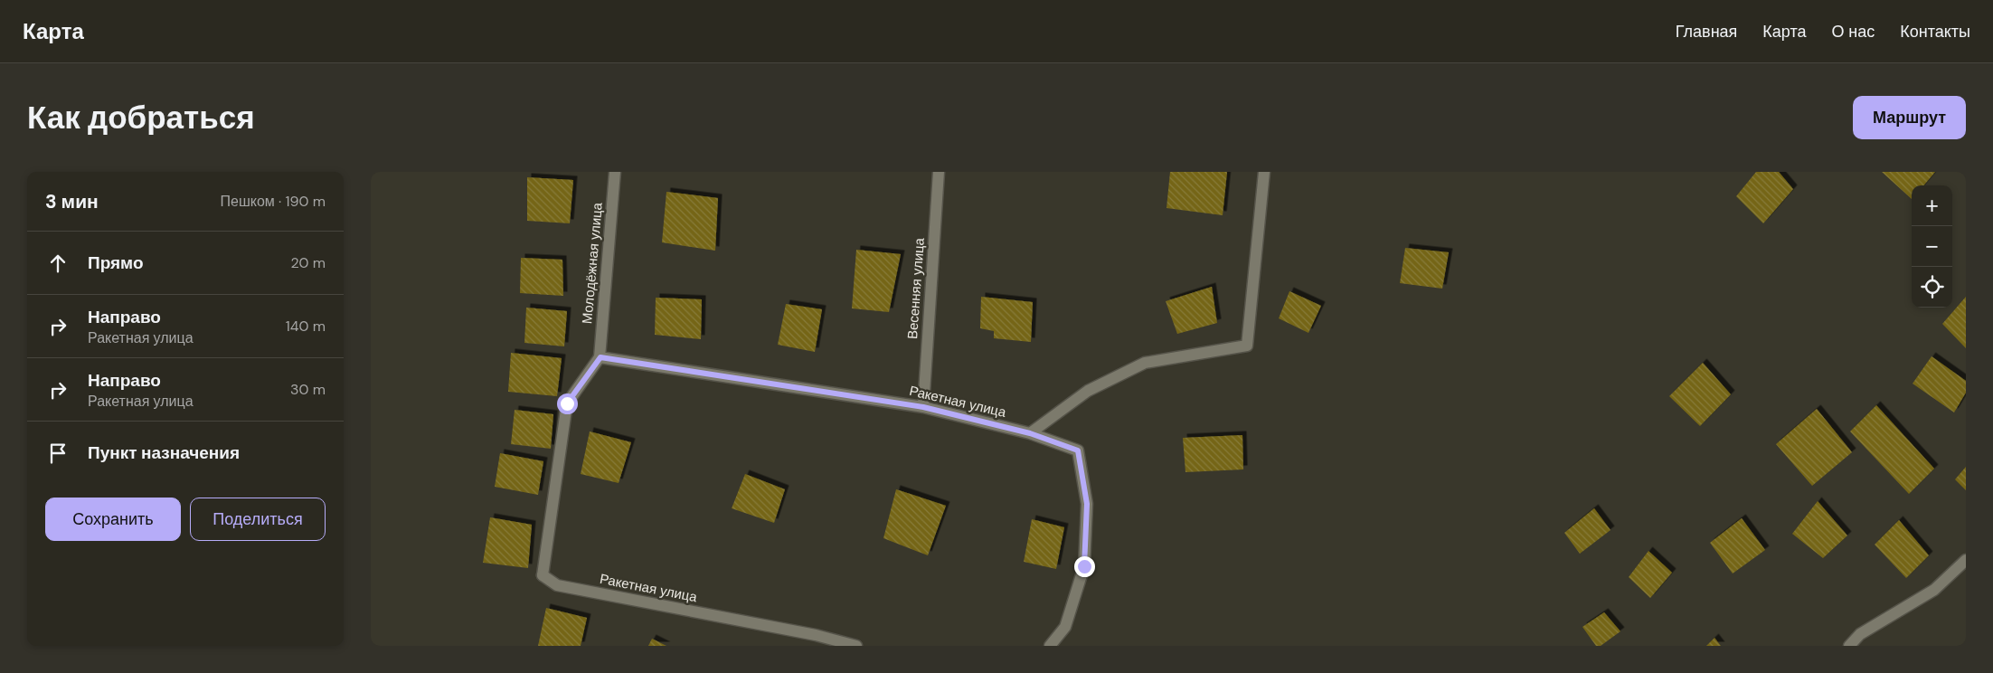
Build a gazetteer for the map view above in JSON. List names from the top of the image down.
{
  "streets": {
    "street": ["Молодёжная улица", "Весенняя улица", "Ракетная улица"]
  },
  "crossings": [
    ["Молодёжная улица", "Ракетная улица"],
    ["Весенняя улица", "Ракетная улица"]
  ],
  "page": {
    "header": "Карта",
    "nav": [
      "Главная",
      "Карта",
      "О нас",
      "Контакты"
    ],
    "buttons": [
      "Маршрут",
      ["Сохранить", "Поделиться"]
    ],
    "title": "Как добраться",
    "heading": ["3 мин", "Пешком · 190 m"],
    "map_buttons": ["+", "−"],
    "list": [
      ["Прямо", "20 m"],
      ["Направо", "Ракетная улица", "140 m"],
      ["Направо", "Ракетная улица", "30 m"],
      "Пункт назначения"
    ]
  }
}
